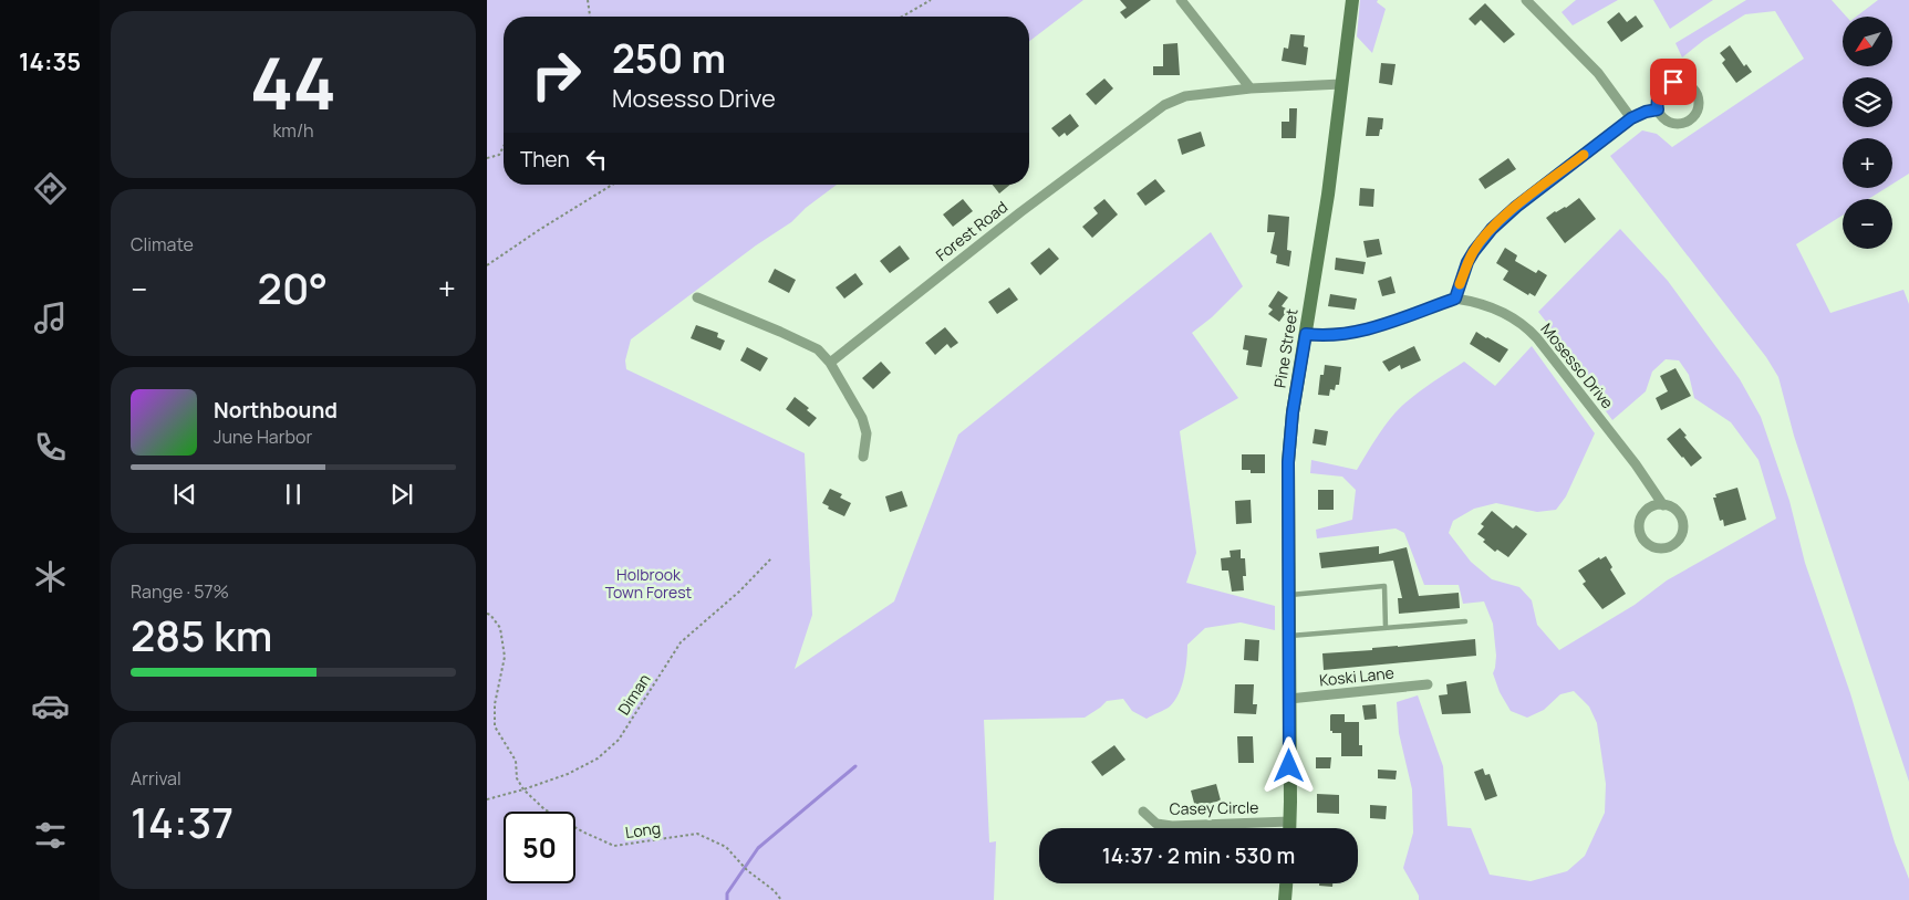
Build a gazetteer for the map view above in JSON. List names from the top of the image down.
{
  "streets": {
    "main road": ["Pine Street"],
    "street": [
      "Forest Road",
      "Mosesso Drive",
      "Koski Lane",
      "Casey Circle"
    ],
    "path": ["Diman", "Long"]
  },
  "crossings": [
    ["Forest Road", "Pine Street"],
    ["Pine Street", "Koski Lane"],
    ["Pine Street", "Casey Circle"],
    ["Diman", "Long"]
  ],
  "parks": ["Holbrook Town Forest"],
  "north": "bottom left",
  "page": {
    "tabs": "14:35",
    "tile": [
      ["44", "km/h"],
      "Climate",
      ["Range · 57%", "285 km"],
      ["Arrival", "14:37"]
    ],
    "map_buttons": ["+", "−"],
    "turn": ["250 m", "Mosesso Drive"],
    "then": "Then",
    "heat": ["−", "20°", "+"],
    "song": ["Northbound", "June Harbor"],
    "limit": "50",
    "trip": "14:37 · 2 min · 530 m"
  }
}
